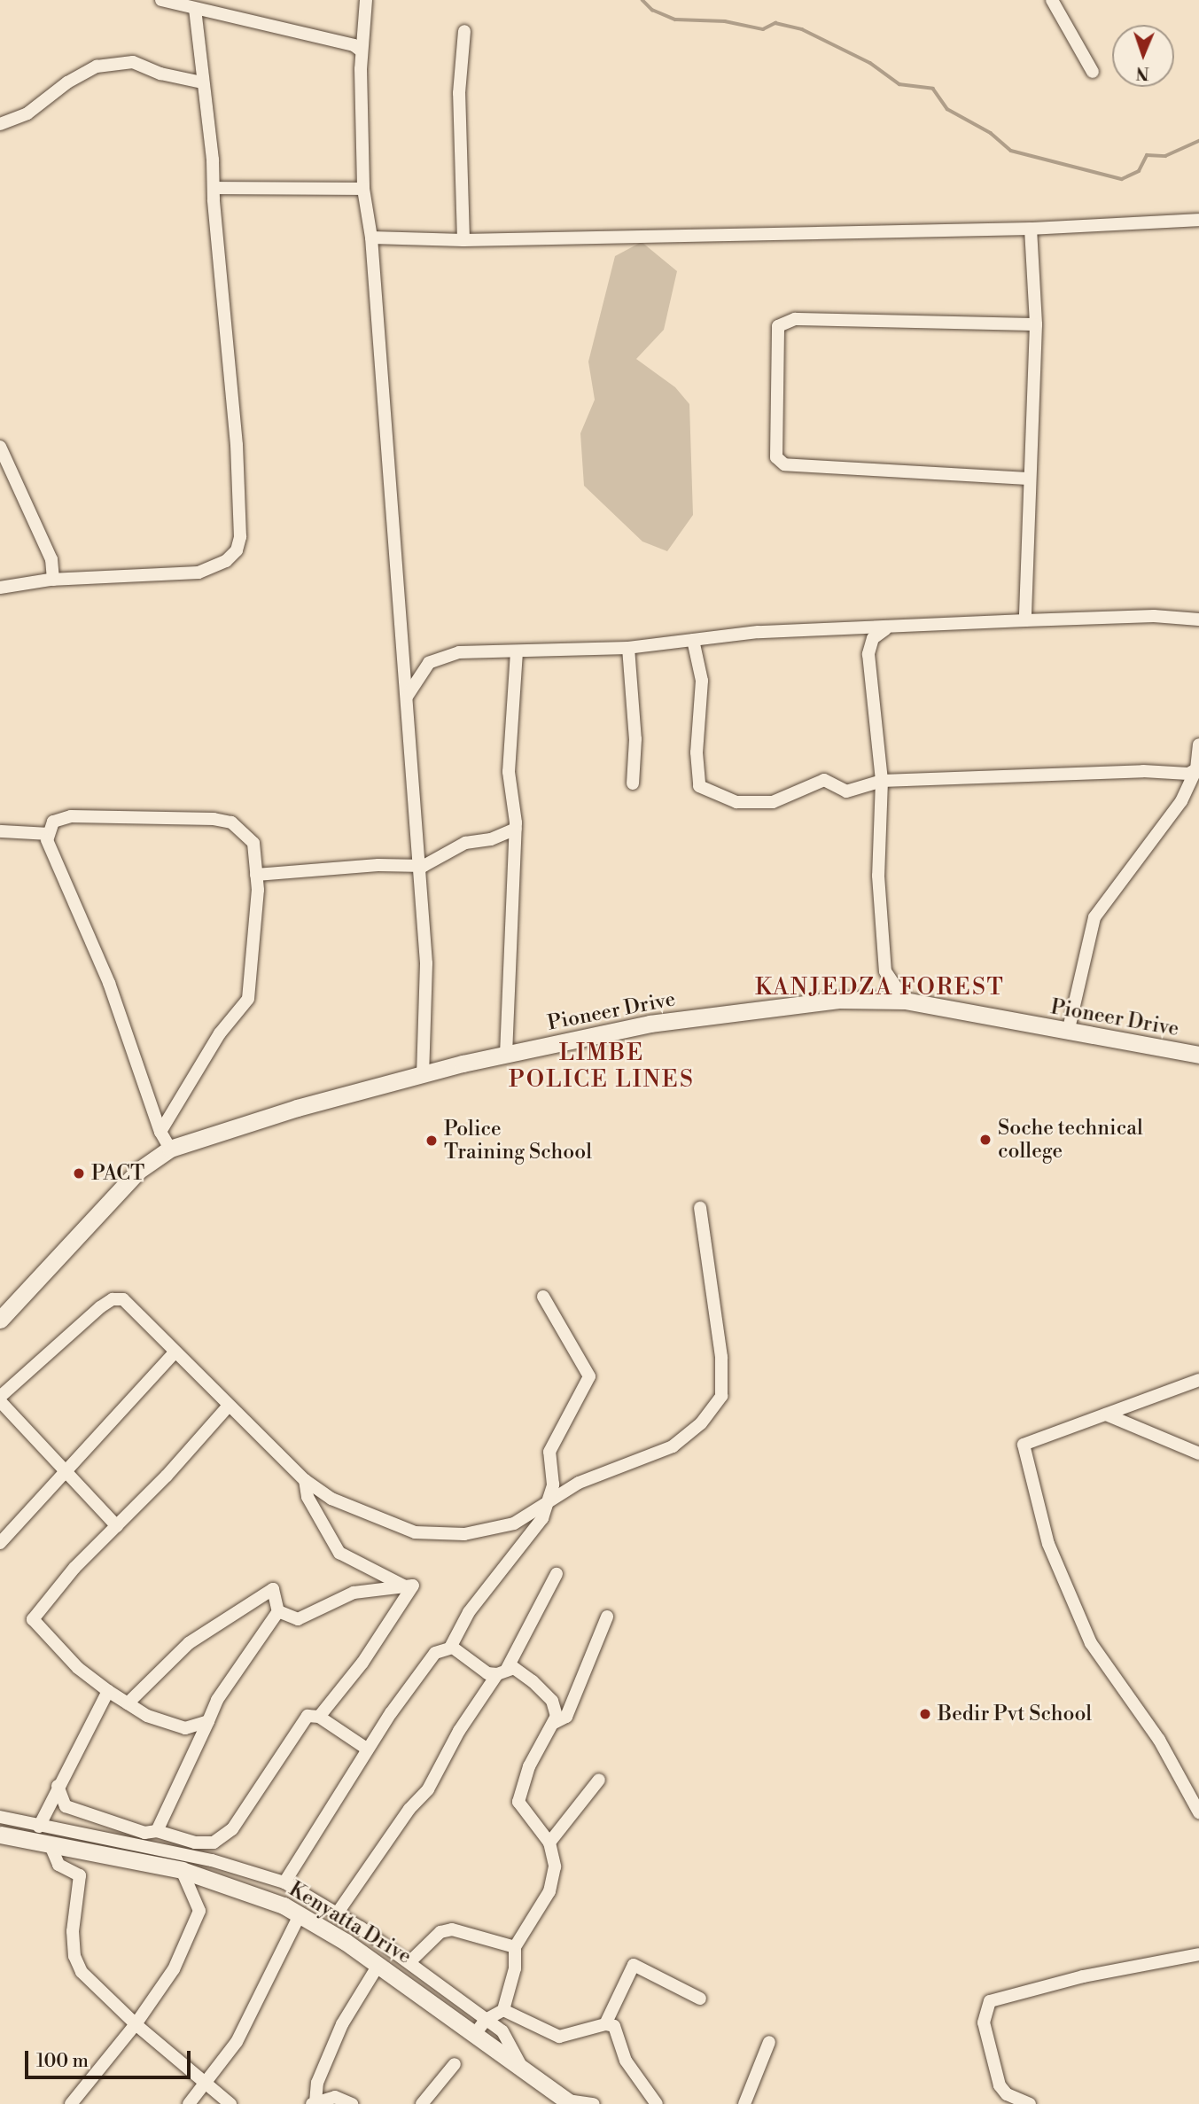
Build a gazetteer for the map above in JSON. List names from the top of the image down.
{
  "streets": {
    "street": ["Pioneer Drive", "Kenyatta Drive"]
  },
  "districts": ["KANJEDZA FOREST", "LIMBE POLICE LINES"],
  "places": [
    "Soche technical college",
    "Police Training School",
    "PACT",
    "Bedir Pvt School"
  ],
  "scale_bar": "100 m",
  "north": "bottom"
}
